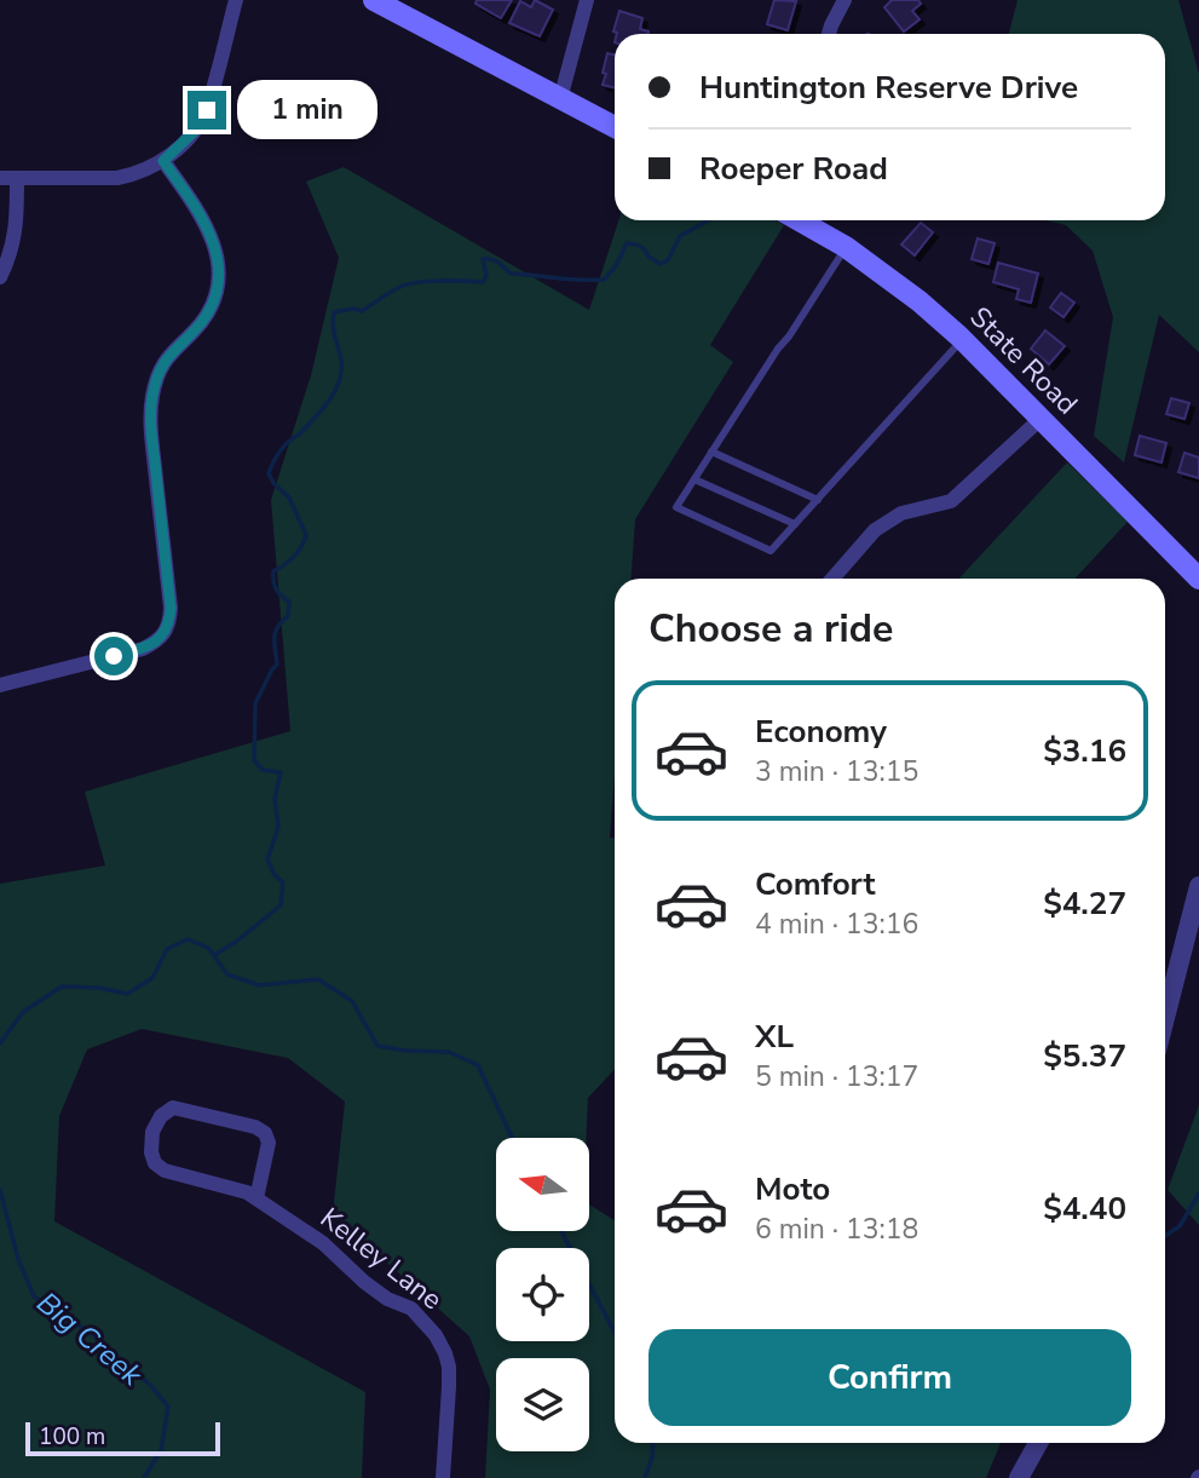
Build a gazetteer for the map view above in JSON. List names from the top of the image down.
{
  "streets": {
    "main road": ["State Road"],
    "street": ["Kelley Lane"]
  },
  "water": ["Big Creek"],
  "scale_bar": "100 m",
  "north": "left",
  "page": {
    "banner": ["Huntington Reserve Drive", "Roeper Road"],
    "bubble": "1 min",
    "heading": "Choose a ride",
    "list": [
      {
        "name": "Economy",
        "note": "3 min · 13:15",
        "value": "$3.16"
      },
      {
        "name": "Comfort",
        "note": "4 min · 13:16",
        "value": "$4.27"
      },
      {
        "name": "XL",
        "note": "5 min · 13:17",
        "value": "$5.37"
      },
      {
        "name": "Moto",
        "note": "6 min · 13:18",
        "value": "$4.40"
      }
    ],
    "buttons": "Confirm",
    "scale": "100 m"
  }
}
